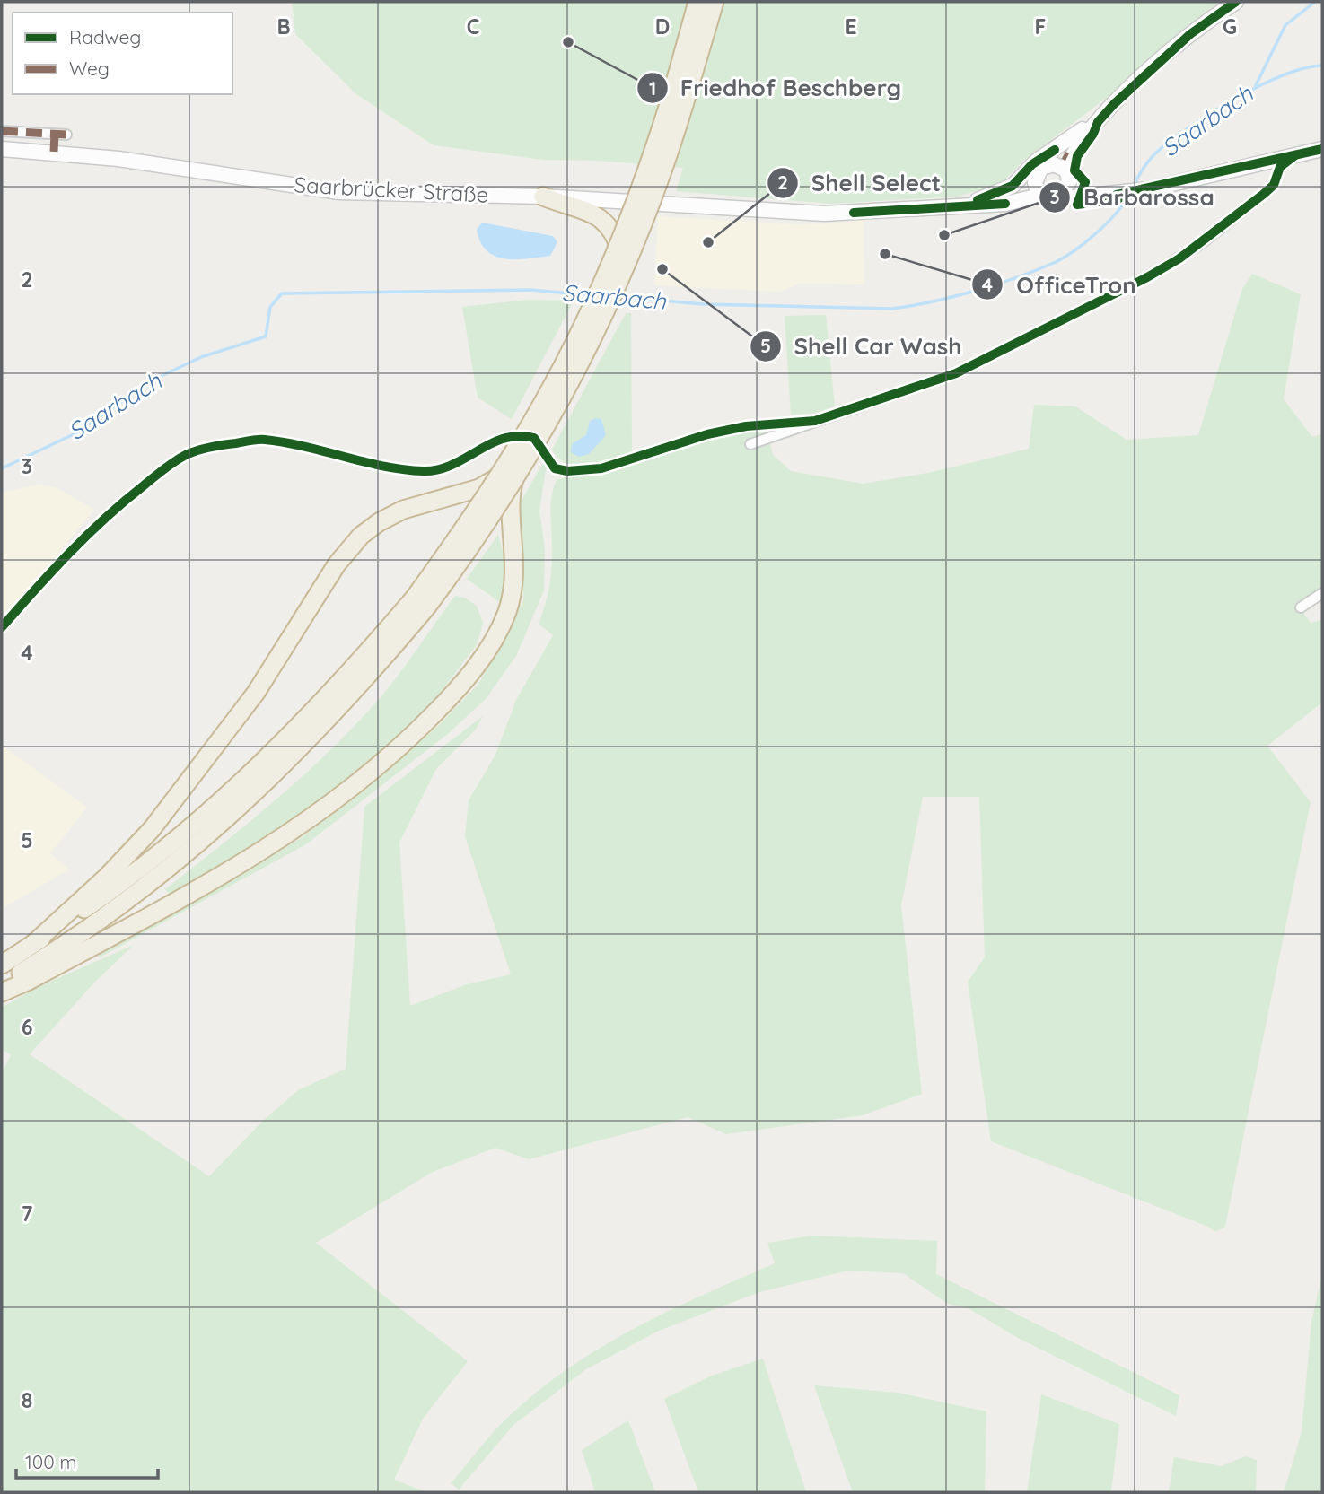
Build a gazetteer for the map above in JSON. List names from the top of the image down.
{
  "streets": {
    "main road": ["Saarbrücker Straße"]
  },
  "water": ["Saarbach"],
  "places": [
    "Friedhof Beschberg",
    "Barbarossa",
    "Shell Select",
    "OfficeTron",
    "Shell Car Wash"
  ],
  "legend": ["Radweg", "Weg"],
  "scale_bar": "100 m",
  "grid": {
    "columns": [
      "B",
      "C",
      "D",
      "E",
      "F",
      "G"
    ],
    "rows": [
      "2",
      "3",
      "4",
      "5",
      "6",
      "7",
      "8"
    ]
  }
}
